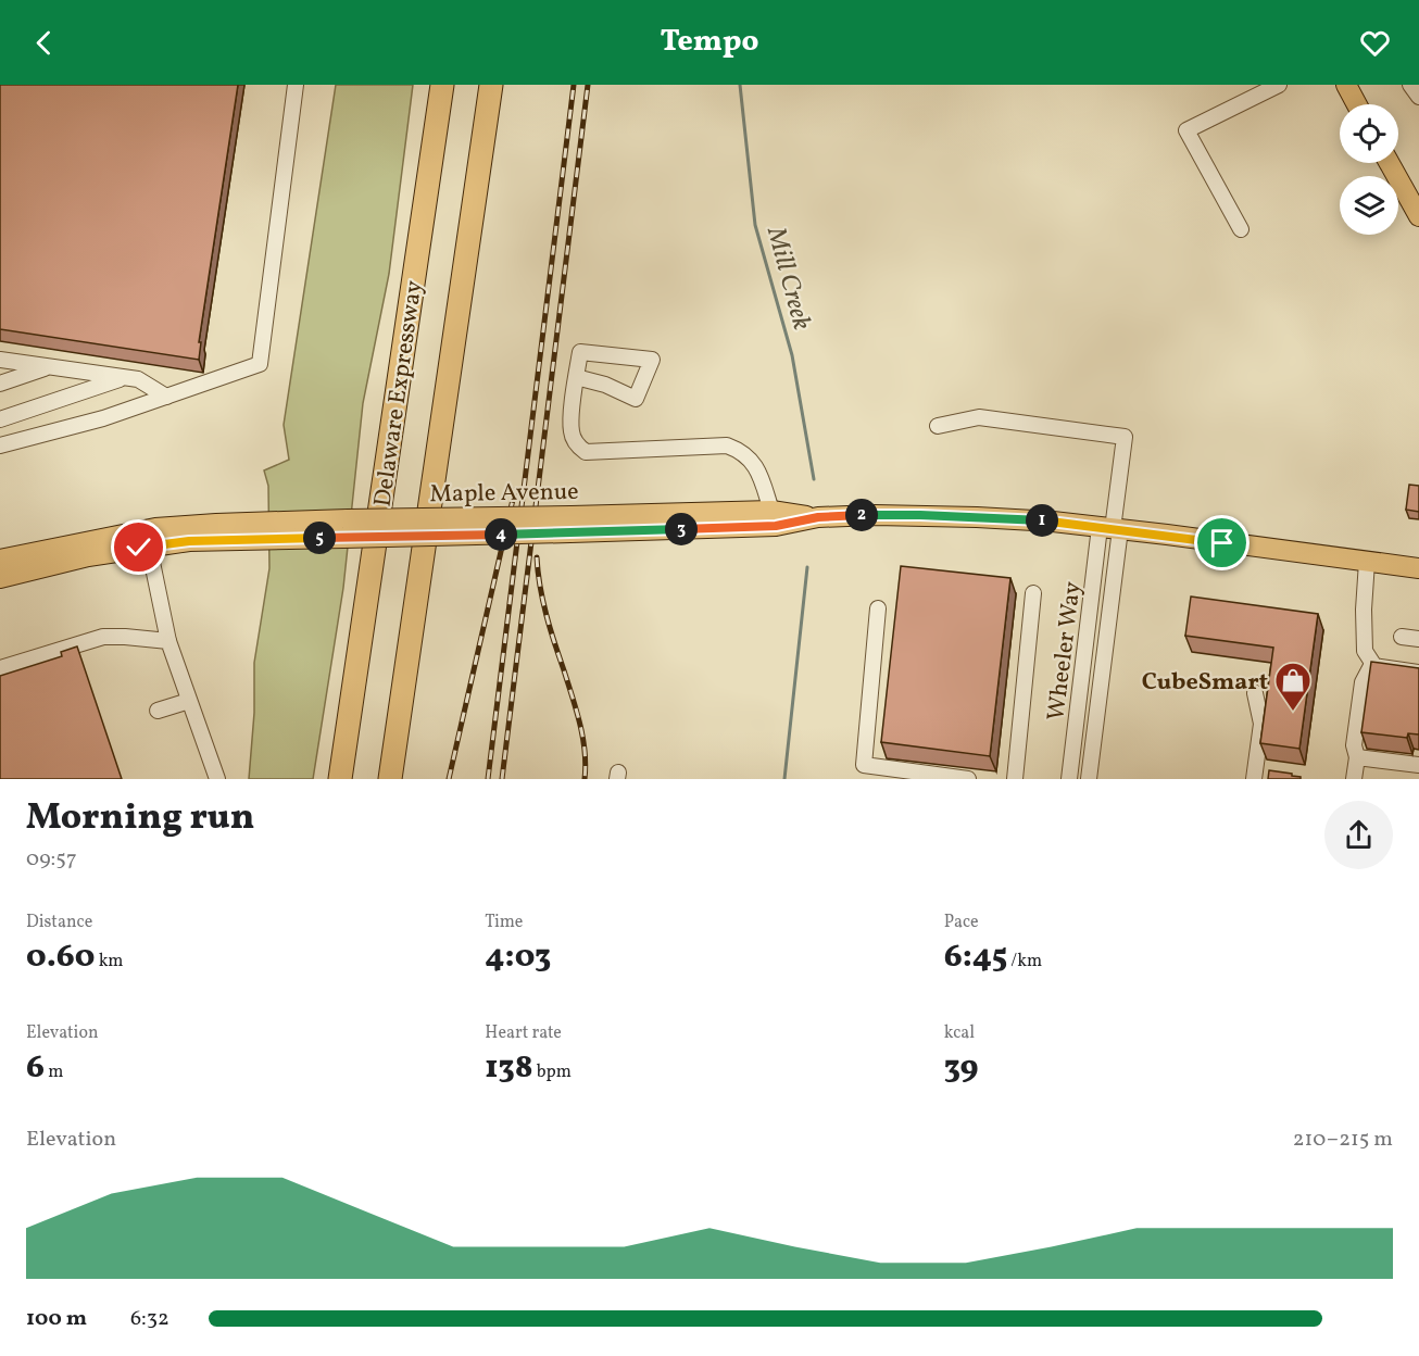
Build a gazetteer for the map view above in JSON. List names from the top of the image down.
{
  "streets": {
    "highway": ["Delaware Expressway"],
    "main road": ["Maple Avenue"],
    "street": ["Wheeler Way"]
  },
  "crossings": [
    ["Maple Avenue", "Wheeler Way"]
  ],
  "water": ["Mill Creek"],
  "places": {
    "shop": ["CubeSmart"]
  },
  "page": {
    "header": "Tempo",
    "pins": [
      "2",
      "1",
      "3",
      "4",
      "5"
    ],
    "heading": ["Morning run", "09:57"],
    "stats": [
      ["Distance", "0.60 km"],
      ["Time", "4:03"],
      ["Pace", "6:45 /km"],
      ["Elevation", "6 m"],
      ["Heart rate", "138 bpm"],
      ["kcal", "39"]
    ],
    "chart": ["Elevation", "210–215 m"],
    "list": [
      {
        "name": "100 m",
        "note": "6:32"
      }
    ]
  }
}
